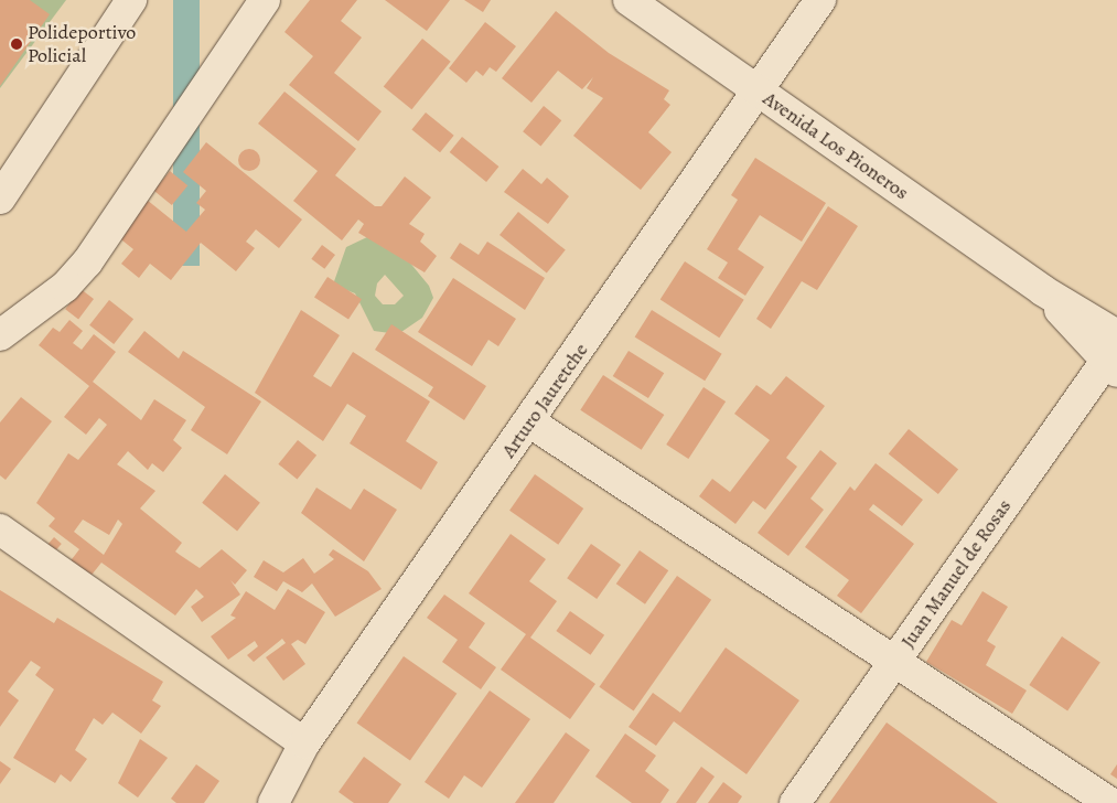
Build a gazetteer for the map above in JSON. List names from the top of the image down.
{
  "streets": {
    "street": ["Avenida Los Pioneros", "Arturo Jauretche", "Juan Manuel de Rosas"]
  },
  "crossings": [
    ["Avenida Los Pioneros", "Arturo Jauretche"],
    ["Avenida Los Pioneros", "Juan Manuel de Rosas"]
  ],
  "places": ["Polideportivo Policial"]
}
